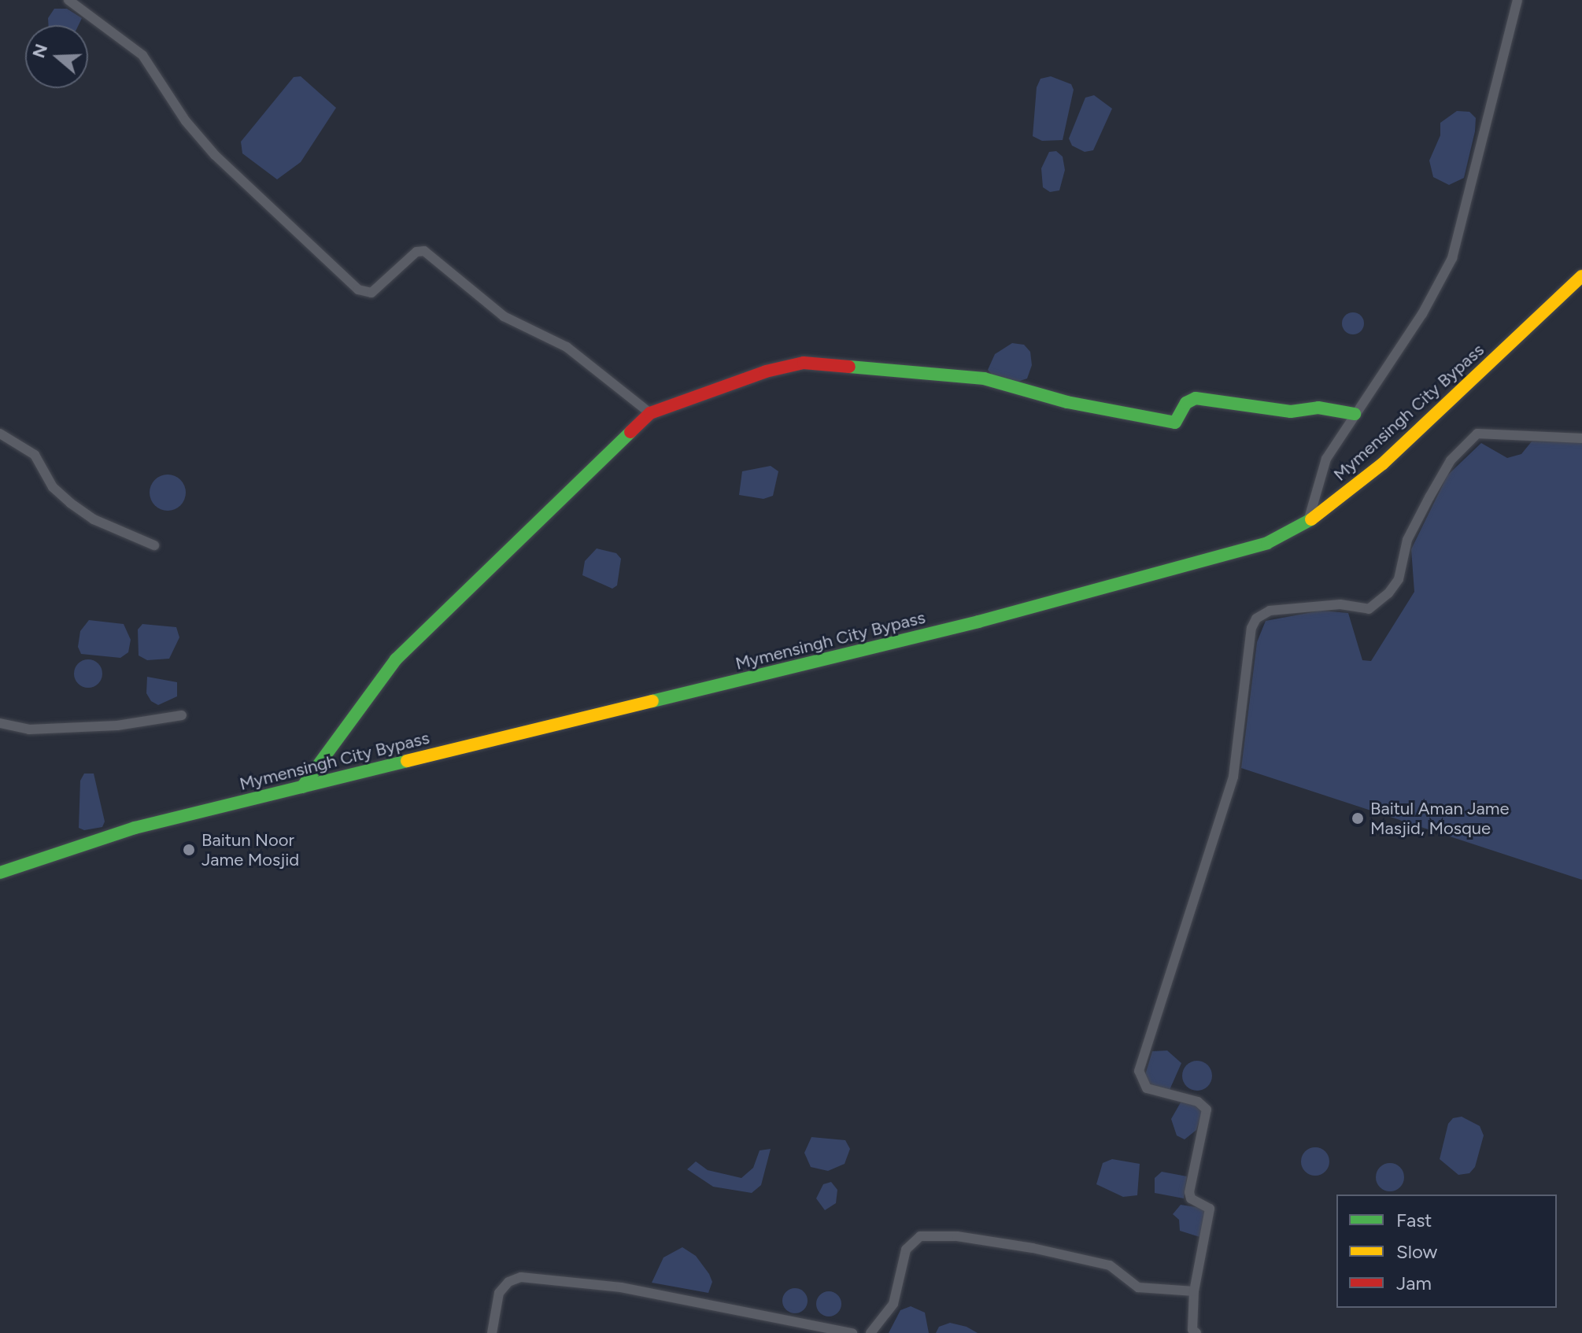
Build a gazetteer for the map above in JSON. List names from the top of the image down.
{
  "streets": {
    "main road": ["Mymensingh City Bypass"]
  },
  "places": ["Baitul Aman Jame Masjid, Mosque", "Baitun Noor Jame Mosjid"],
  "legend": ["Fast", "Slow", "Jam"],
  "north": "left"
}
